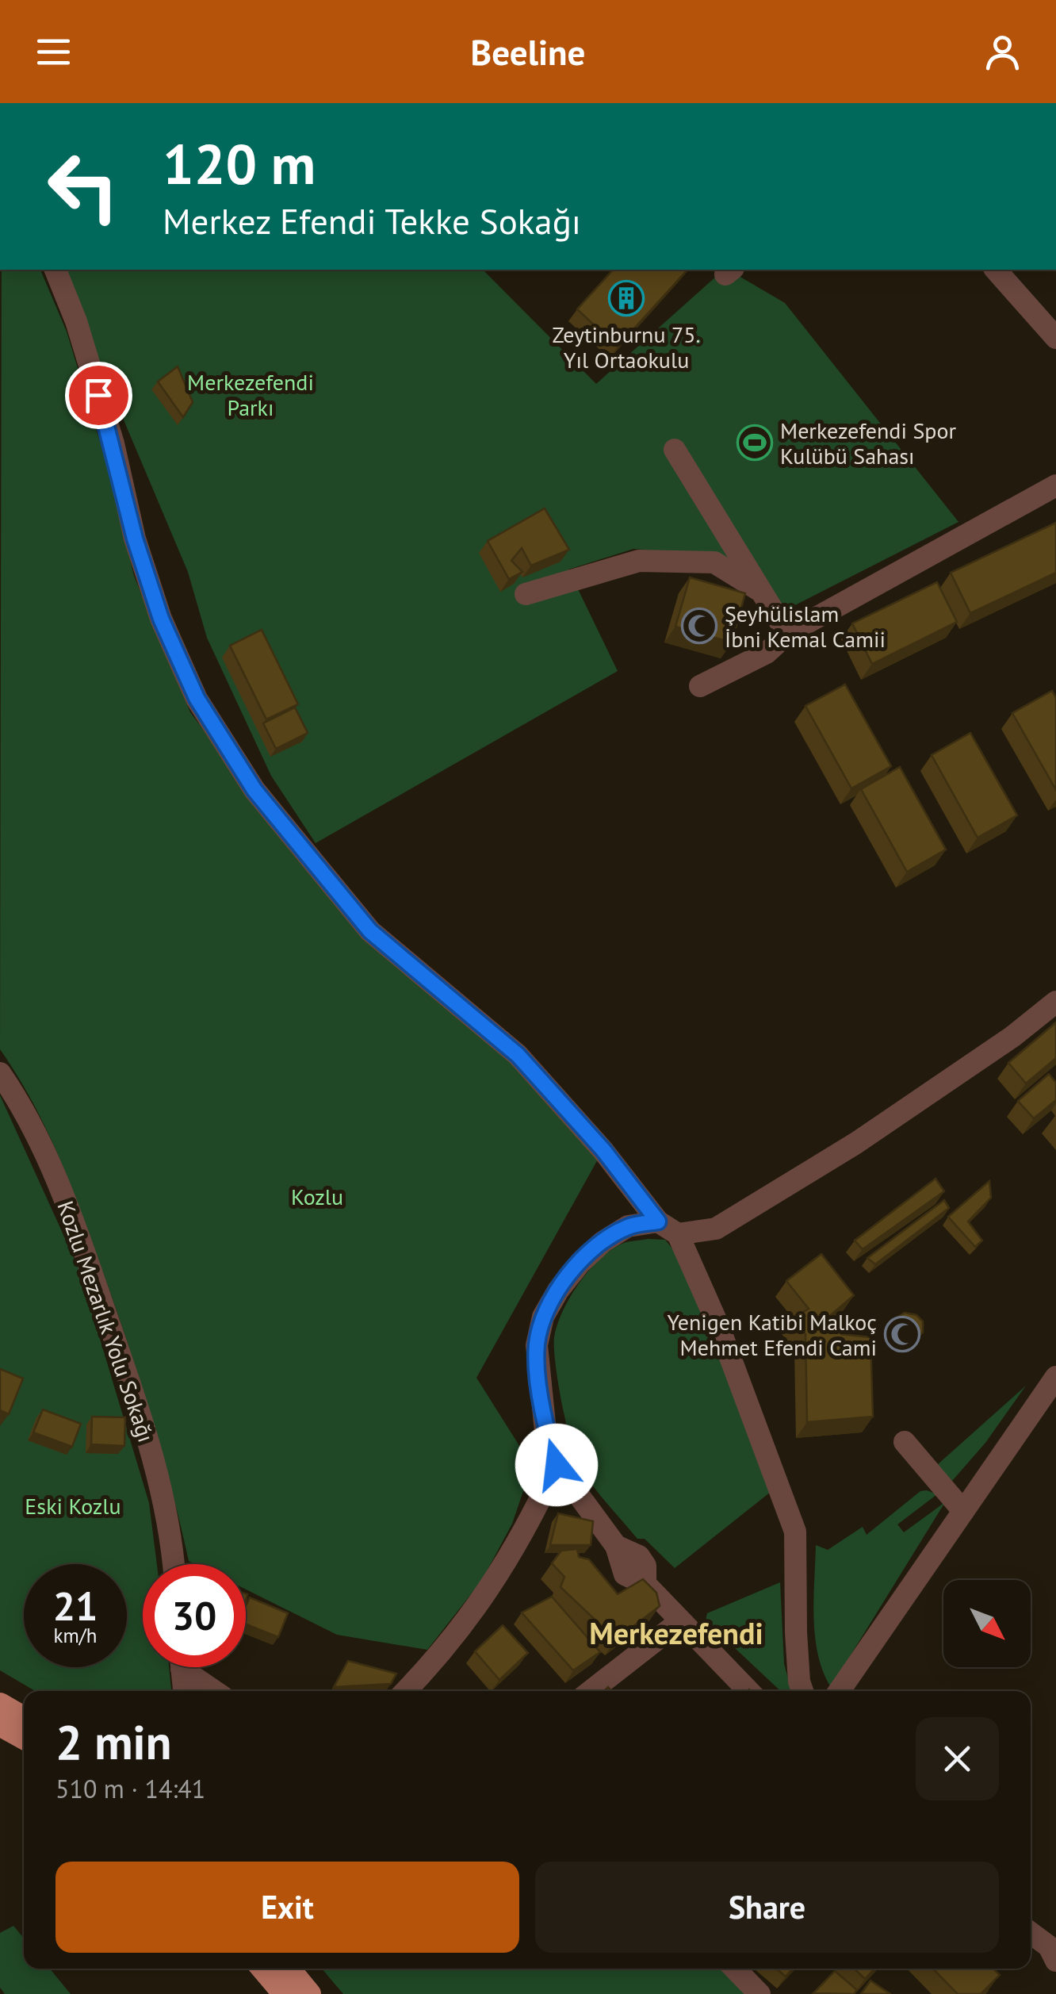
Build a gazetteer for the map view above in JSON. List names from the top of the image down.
{
  "streets": {
    "street": ["Kozlu Mezarlık Yolu Sokağı"]
  },
  "districts": ["Merkezefendi"],
  "parks": ["Merkezefendi Parkı", "Kozlu", "Eski Kozlu"],
  "places": {
    "building": ["Zeytinburnu 75. Yıl Ortaokulu"],
    "sports": ["Merkezefendi Spor Kulübü Sahası"],
    "mosque": ["Şeyhülislam İbni Kemal Camii", "Yenigen Katibi Malkoç Mehmet Efendi Cami"]
  },
  "north": "bottom right",
  "page": {
    "header": "Beeline",
    "turn": ["120 m", "Merkez Efendi Tekke Sokağı"],
    "speed": "21 km/h",
    "limit": "30",
    "heading": ["2 min", "510 m · 14:41"],
    "buttons": ["Exit", "Share"]
  }
}
